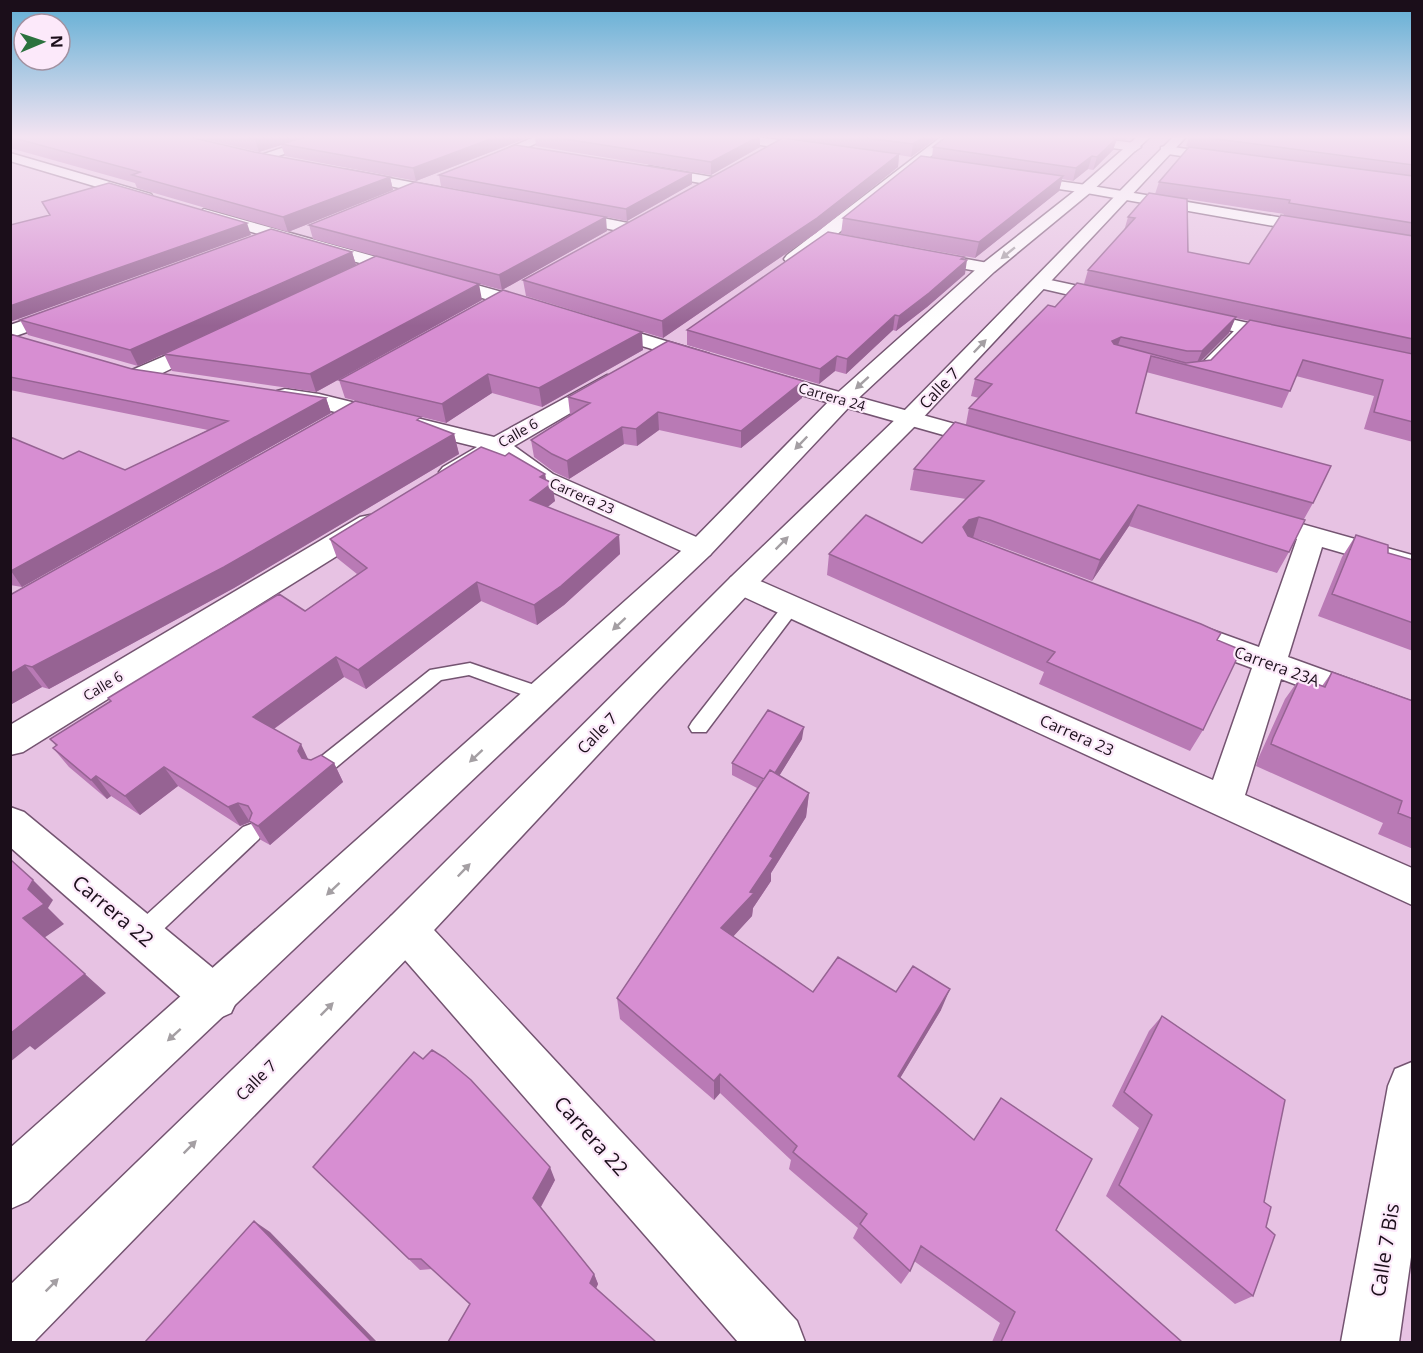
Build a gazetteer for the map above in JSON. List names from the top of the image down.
{
  "streets": {
    "street": [
      "Calle 7",
      "Carrera 24",
      "Calle 6",
      "Carrera 23",
      "Carrera 23A",
      "Carrera 22",
      "Calle 7 Bis"
    ]
  },
  "crossings": [
    ["Calle 7", "Carrera 24"],
    ["Calle 7", "Carrera 23"],
    ["Calle 7", "Carrera 22"],
    ["Calle 6", "Carrera 23"]
  ],
  "north": "right"
}
